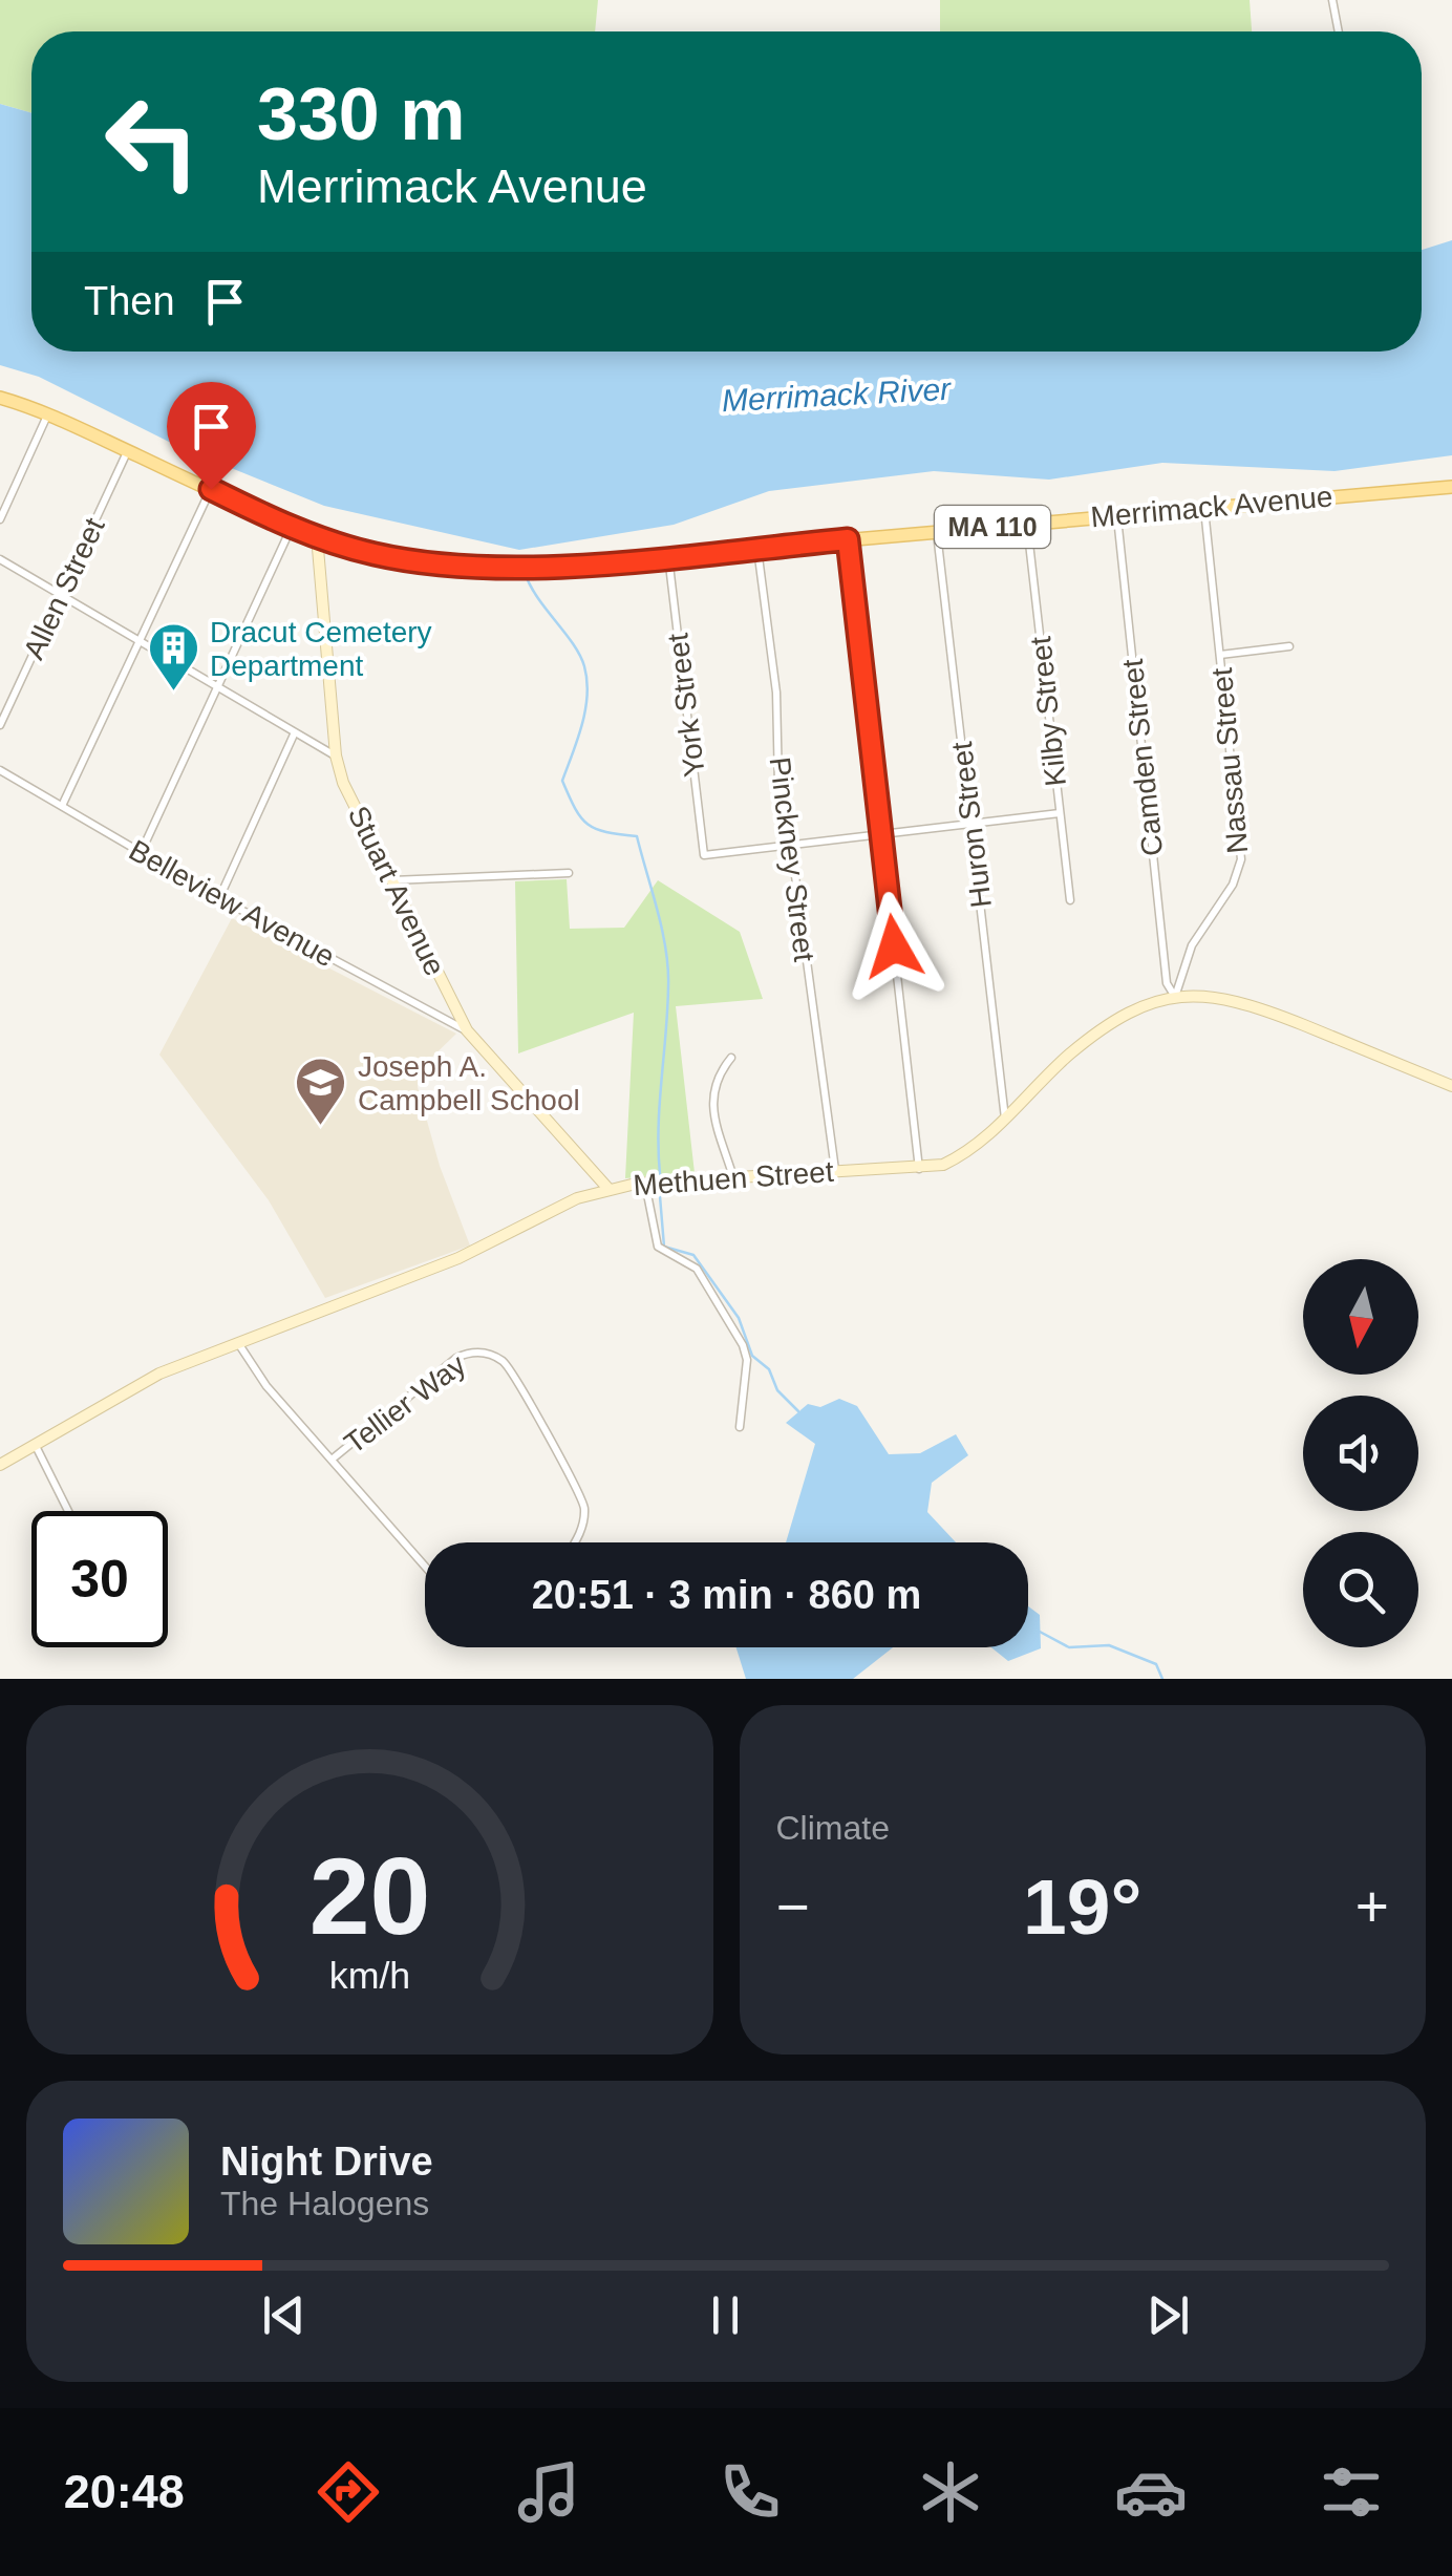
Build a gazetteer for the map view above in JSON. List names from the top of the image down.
{
  "streets": {
    "main road": ["Merrimack Avenue", "MA 110"],
    "street": [
      "Allen Street",
      "York Street",
      "Kilby Street",
      "Camden Street",
      "Nassau Street",
      "Huron Street",
      "Pinckney Street",
      "Stuart Avenue",
      "Belleview Avenue",
      "Methuen Street",
      "Tellier Way"
    ]
  },
  "crossings": [
    ["Merrimack Avenue", "Allen Street"],
    ["Merrimack Avenue", "York Street"],
    ["Merrimack Avenue", "Kilby Street"],
    ["Merrimack Avenue", "Camden Street"],
    ["Merrimack Avenue", "Nassau Street"],
    ["Merrimack Avenue", "Huron Street"],
    ["Merrimack Avenue", "Pinckney Street"],
    ["Merrimack Avenue", "Stuart Avenue"],
    ["York Street", "Pinckney Street"],
    ["Camden Street", "Nassau Street"],
    ["Camden Street", "Methuen Street"],
    ["Nassau Street", "Methuen Street"],
    ["Huron Street", "Methuen Street"],
    ["Pinckney Street", "Methuen Street"],
    ["Stuart Avenue", "Belleview Avenue"],
    ["Stuart Avenue", "Methuen Street"],
    ["Methuen Street", "Tellier Way"]
  ],
  "water": ["Merrimack River"],
  "places": {
    "building": ["Dracut Cemetery Department"],
    "school or university": ["Joseph A. Campbell School"]
  },
  "north": "bottom",
  "page": {
    "turn": ["330 m", "Merrimack Avenue"],
    "then": "Then",
    "limit": "30",
    "trip": "20:51 · 3 min · 860 m",
    "tile": "Climate",
    "heat": ["−", "19°", "+"],
    "song": ["Night Drive", "The Halogens"],
    "tabs": "20:48",
    "gauge": ["20", "km/h"]
  }
}
